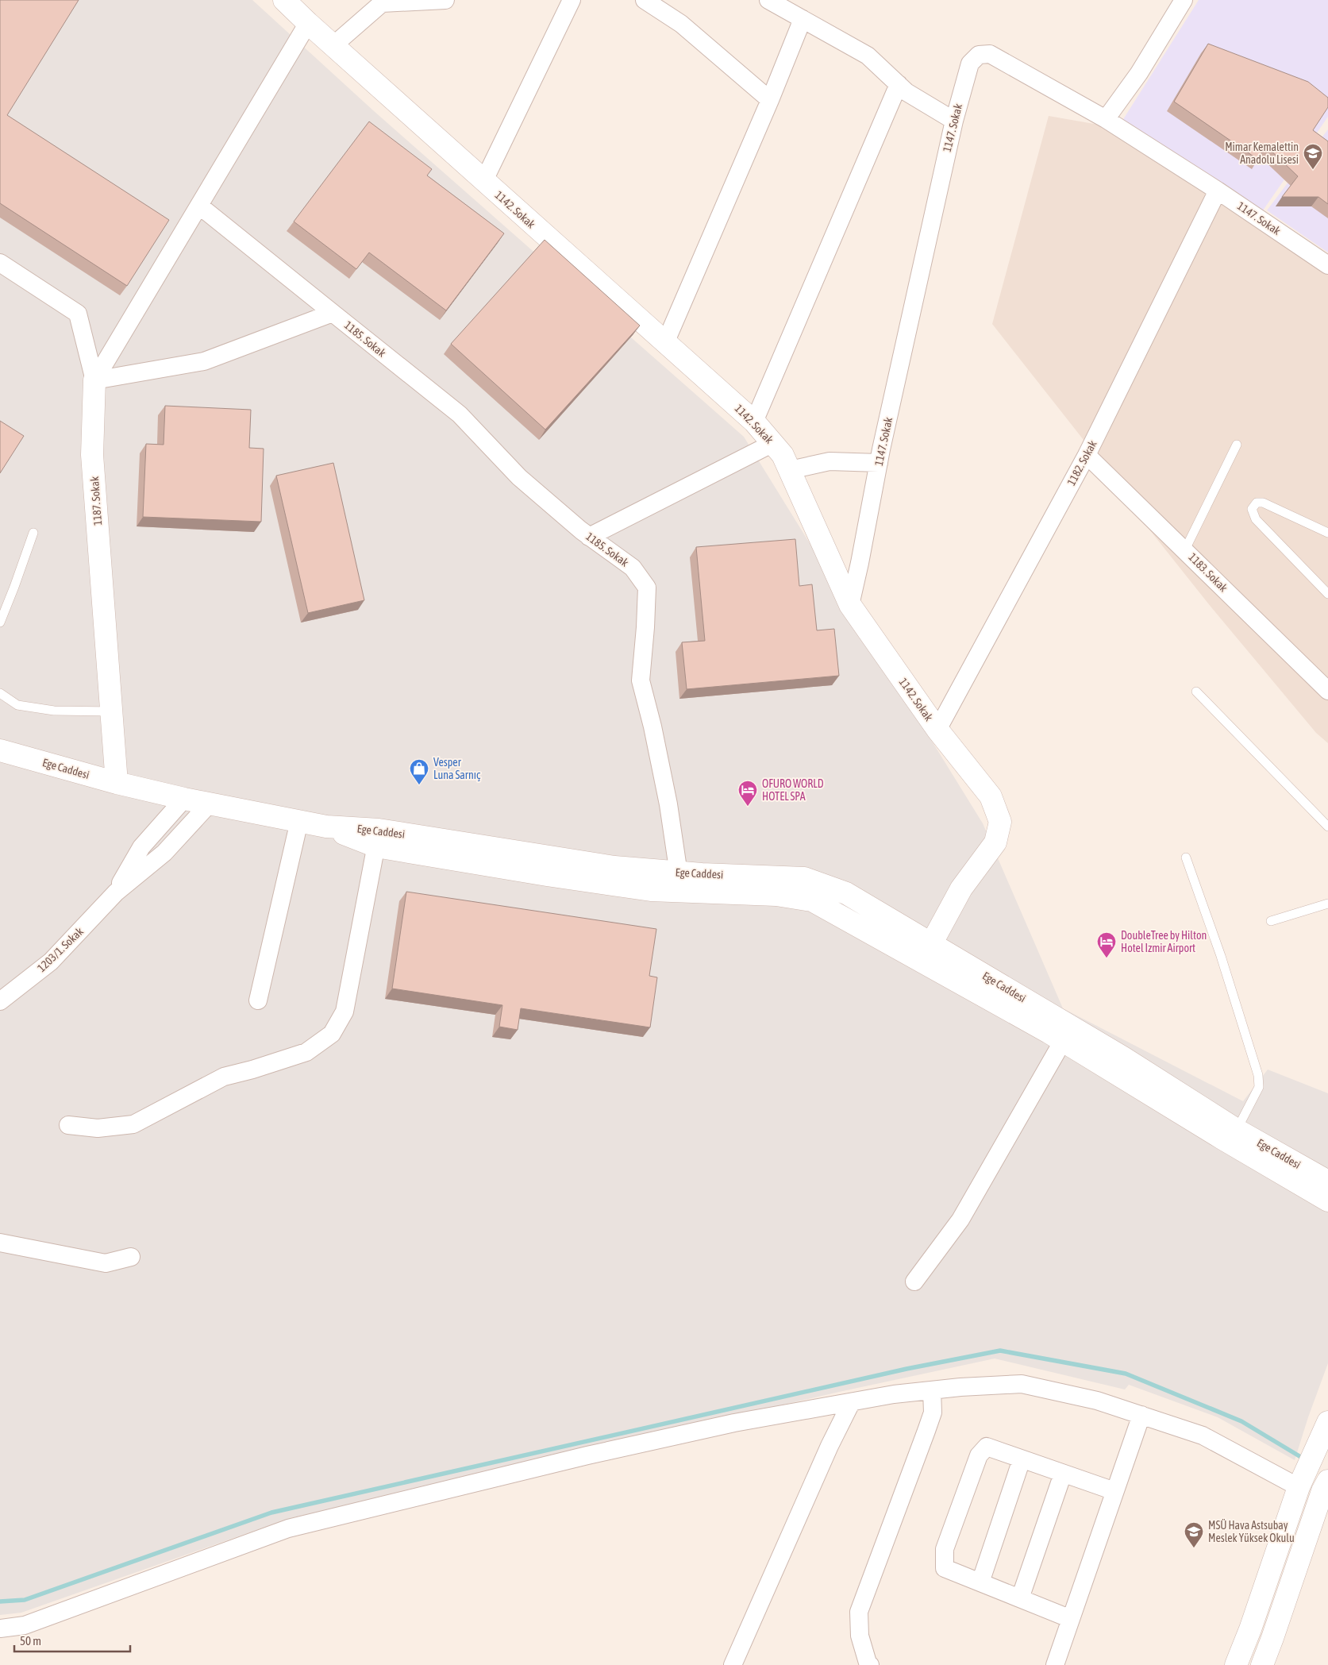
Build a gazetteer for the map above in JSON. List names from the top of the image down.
{
  "streets": {
    "street": [
      "1147. Sokak",
      "1142. Sokak",
      "1185. Sokak",
      "1182. Sokak",
      "1187. Sokak",
      "1183. Sokak",
      "Ege Caddesi",
      "1203/1. Sokak"
    ]
  },
  "crossings": [
    ["1147. Sokak", "1142. Sokak"],
    ["1147. Sokak", "1182. Sokak"],
    ["1142. Sokak", "1182. Sokak"],
    ["1142. Sokak", "Ege Caddesi"],
    ["1185. Sokak", "Ege Caddesi"],
    ["1182. Sokak", "1183. Sokak"],
    ["1187. Sokak", "Ege Caddesi"],
    ["Ege Caddesi", "1203/1. Sokak"]
  ],
  "places": {
    "school or university": ["Mimar Kemalettin Anadolu Lisesi", "MSÜ Hava Astsubay Meslek Yüksek Okulu"],
    "shop": ["Vesper Luna Sarnıç"],
    "hotel": ["OFURO WORLD HOTEL SPA", "DoubleTree by Hilton Hotel Izmir Airport"]
  },
  "scale_bar": "50 m"
}
